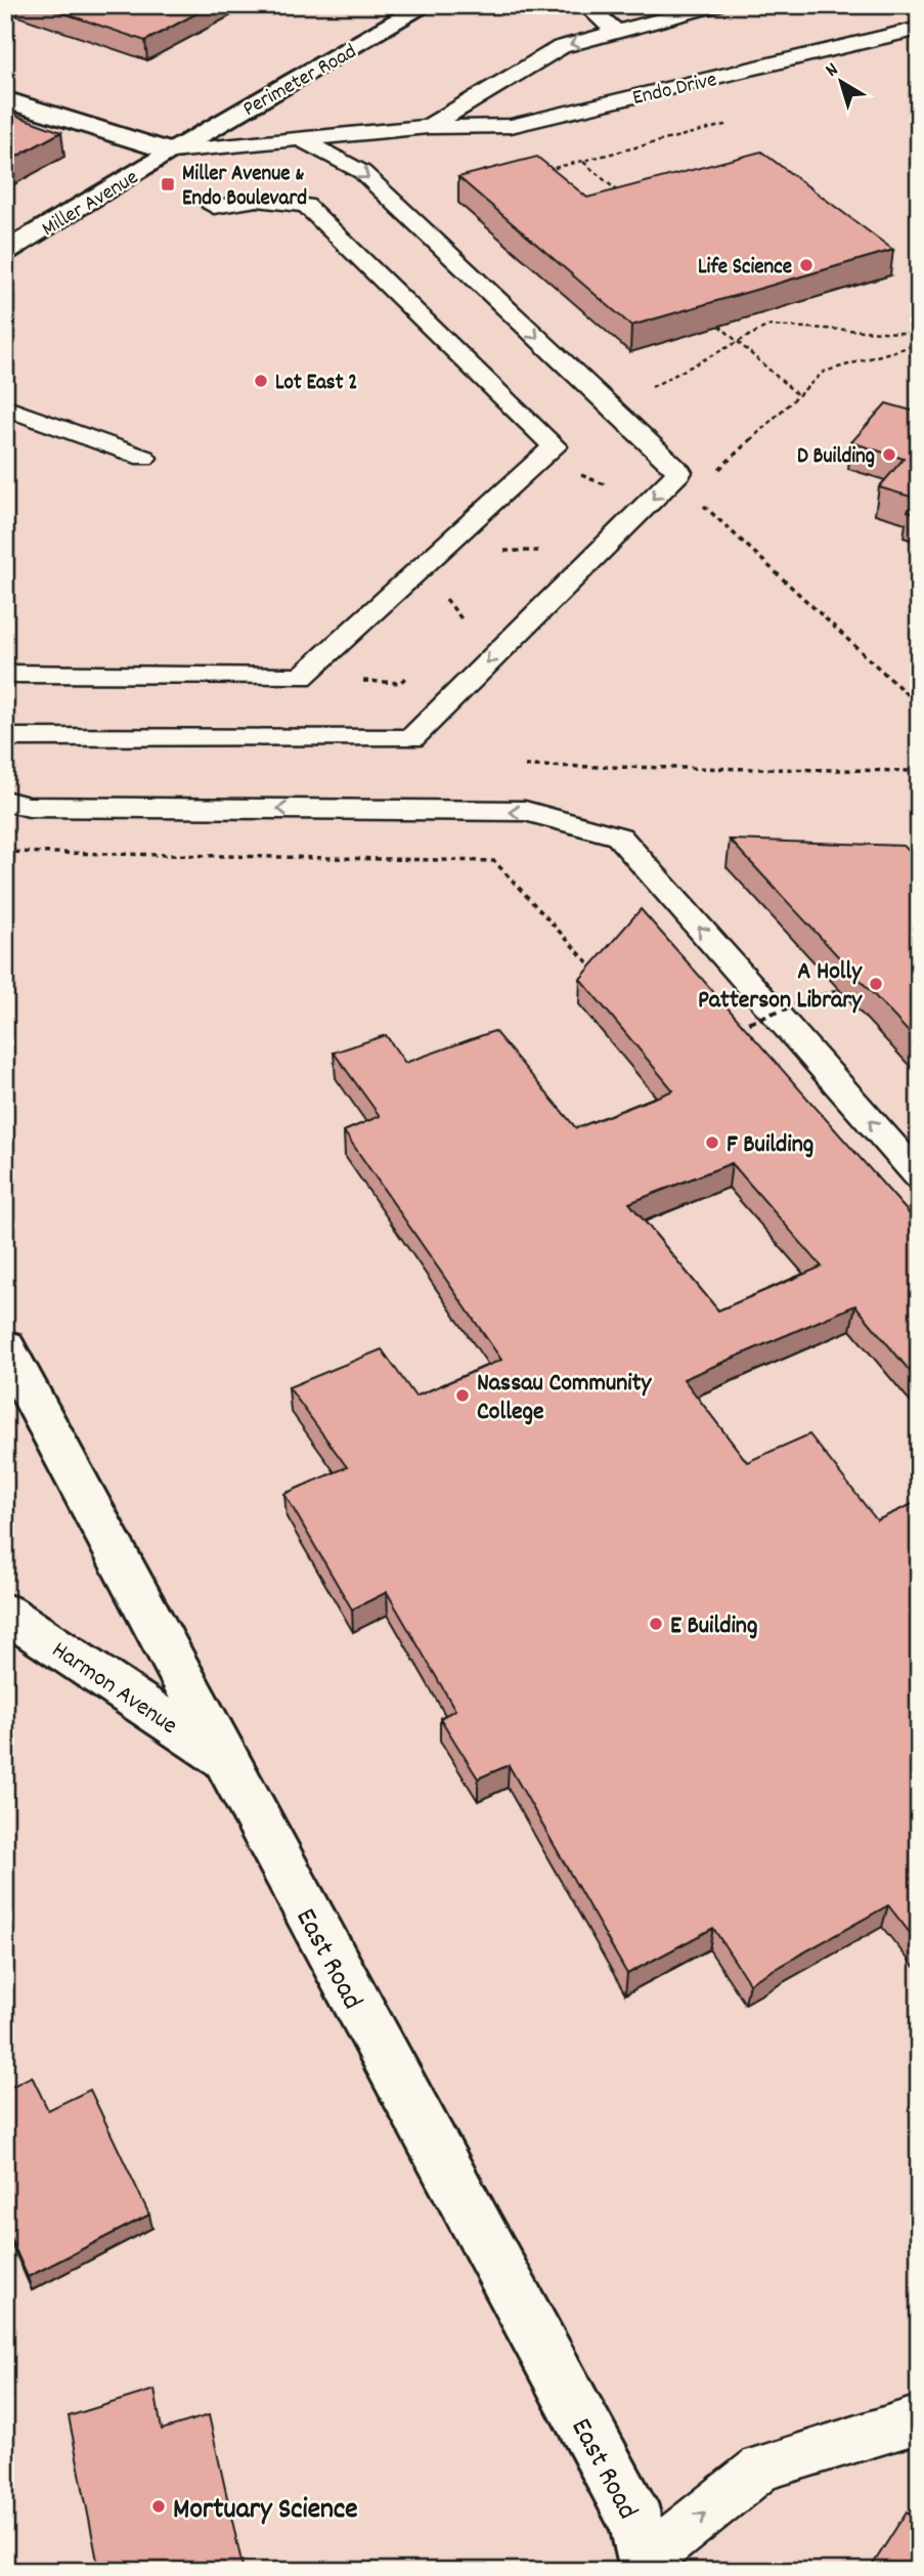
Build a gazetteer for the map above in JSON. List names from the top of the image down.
{
  "streets": {
    "street": [
      "Perimeter Road",
      "Miller Avenue",
      "Harmon Avenue",
      "East Road"
    ],
    "lane": ["Endo Drive"]
  },
  "crossings": [
    ["Perimeter Road", "Endo Drive"],
    ["Perimeter Road", "Miller Avenue"],
    ["Endo Drive", "Miller Avenue"],
    ["Harmon Avenue", "East Road"]
  ],
  "places": {
    "transit": ["Miller Avenue & Endo Boulevard"],
    "other": [
      "Life Science",
      "Lot East 2",
      "D Building",
      "A Holly Patterson Library",
      "F Building",
      "Nassau Community College",
      "E Building",
      "Mortuary Science"
    ]
  },
  "north": "top left"
}
